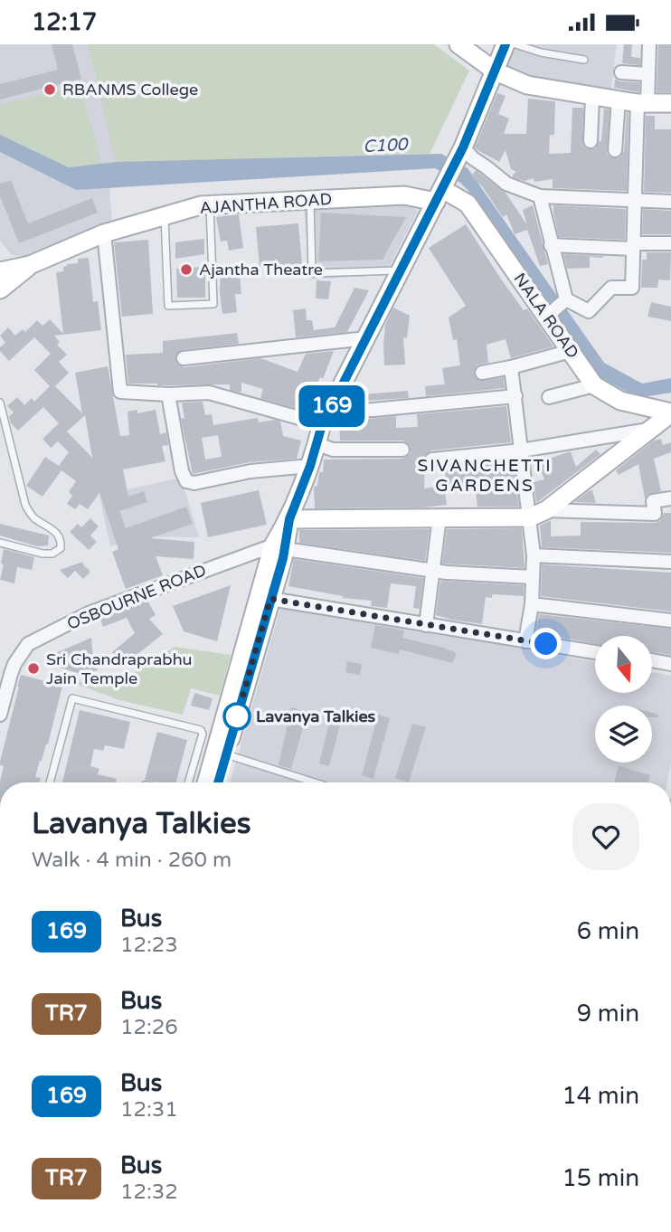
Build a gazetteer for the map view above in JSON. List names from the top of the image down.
{
  "streets": {
    "street": ["AJANTHA ROAD", "NALA ROAD", "OSBOURNE ROAD"]
  },
  "crossings": [
    ["AJANTHA ROAD", "NALA ROAD"]
  ],
  "districts": ["SIVANCHETTI GARDENS"],
  "water": ["C100"],
  "places": [
    "RBANMS College",
    "Ajantha Theatre",
    "Sri Chandraprabhu Jain Temple",
    "Lavanya Talkies"
  ],
  "lines": ["bus line 169"],
  "north": "bottom",
  "page": {
    "status": "12:17",
    "on_map": "169",
    "heading": ["Lavanya Talkies", "Walk · 4 min · 260 m"],
    "list": [
      {
        "mark": "169",
        "name": "Bus",
        "note": "12:23",
        "value": "6 min"
      },
      {
        "mark": "TR7",
        "name": "Bus",
        "note": "12:26",
        "value": "9 min"
      },
      {
        "mark": "169",
        "name": "Bus",
        "note": "12:31",
        "value": "14 min"
      },
      {
        "mark": "TR7",
        "name": "Bus",
        "note": "12:32",
        "value": "15 min"
      }
    ]
  }
}
